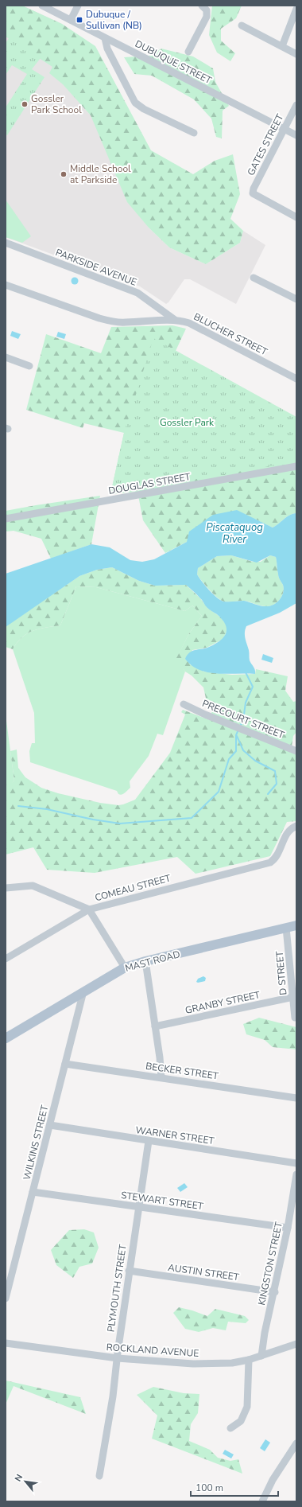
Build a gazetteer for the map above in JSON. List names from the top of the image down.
{
  "streets": {
    "main road": ["MAST ROAD"],
    "street": [
      "DUBUQUE STREET",
      "GATES STREET",
      "PARKSIDE AVENUE",
      "BLUCHER STREET",
      "DOUGLAS STREET",
      "PRECOURT STREET",
      "COMEAU STREET",
      "D STREET",
      "GRANBY STREET",
      "BECKER STREET",
      "WARNER STREET",
      "WILKINS STREET",
      "STEWART STREET",
      "KINGSTON STREET",
      "AUSTIN STREET",
      "PLYMOUTH STREET",
      "ROCKLAND AVENUE"
    ]
  },
  "crossings": [
    ["DUBUQUE STREET", "GATES STREET"],
    ["PARKSIDE AVENUE", "BLUCHER STREET"],
    ["MAST ROAD", "D STREET"],
    ["MAST ROAD", "WILKINS STREET"],
    ["D STREET", "GRANBY STREET"],
    ["BECKER STREET", "WILKINS STREET"],
    ["WARNER STREET", "WILKINS STREET"],
    ["WARNER STREET", "PLYMOUTH STREET"],
    ["WILKINS STREET", "STEWART STREET"],
    ["STEWART STREET", "KINGSTON STREET"],
    ["STEWART STREET", "PLYMOUTH STREET"],
    ["KINGSTON STREET", "AUSTIN STREET"],
    ["KINGSTON STREET", "ROCKLAND AVENUE"],
    ["AUSTIN STREET", "PLYMOUTH STREET"],
    ["PLYMOUTH STREET", "ROCKLAND AVENUE"]
  ],
  "water": ["Piscataquog River"],
  "parks": ["Gossler Park"],
  "places": {
    "transit": ["Dubuque / Sullivan (NB)"],
    "other": ["Gossler Park School", "Middle School at Parkside"]
  },
  "scale_bar": "100 m",
  "north": "top left"
}
